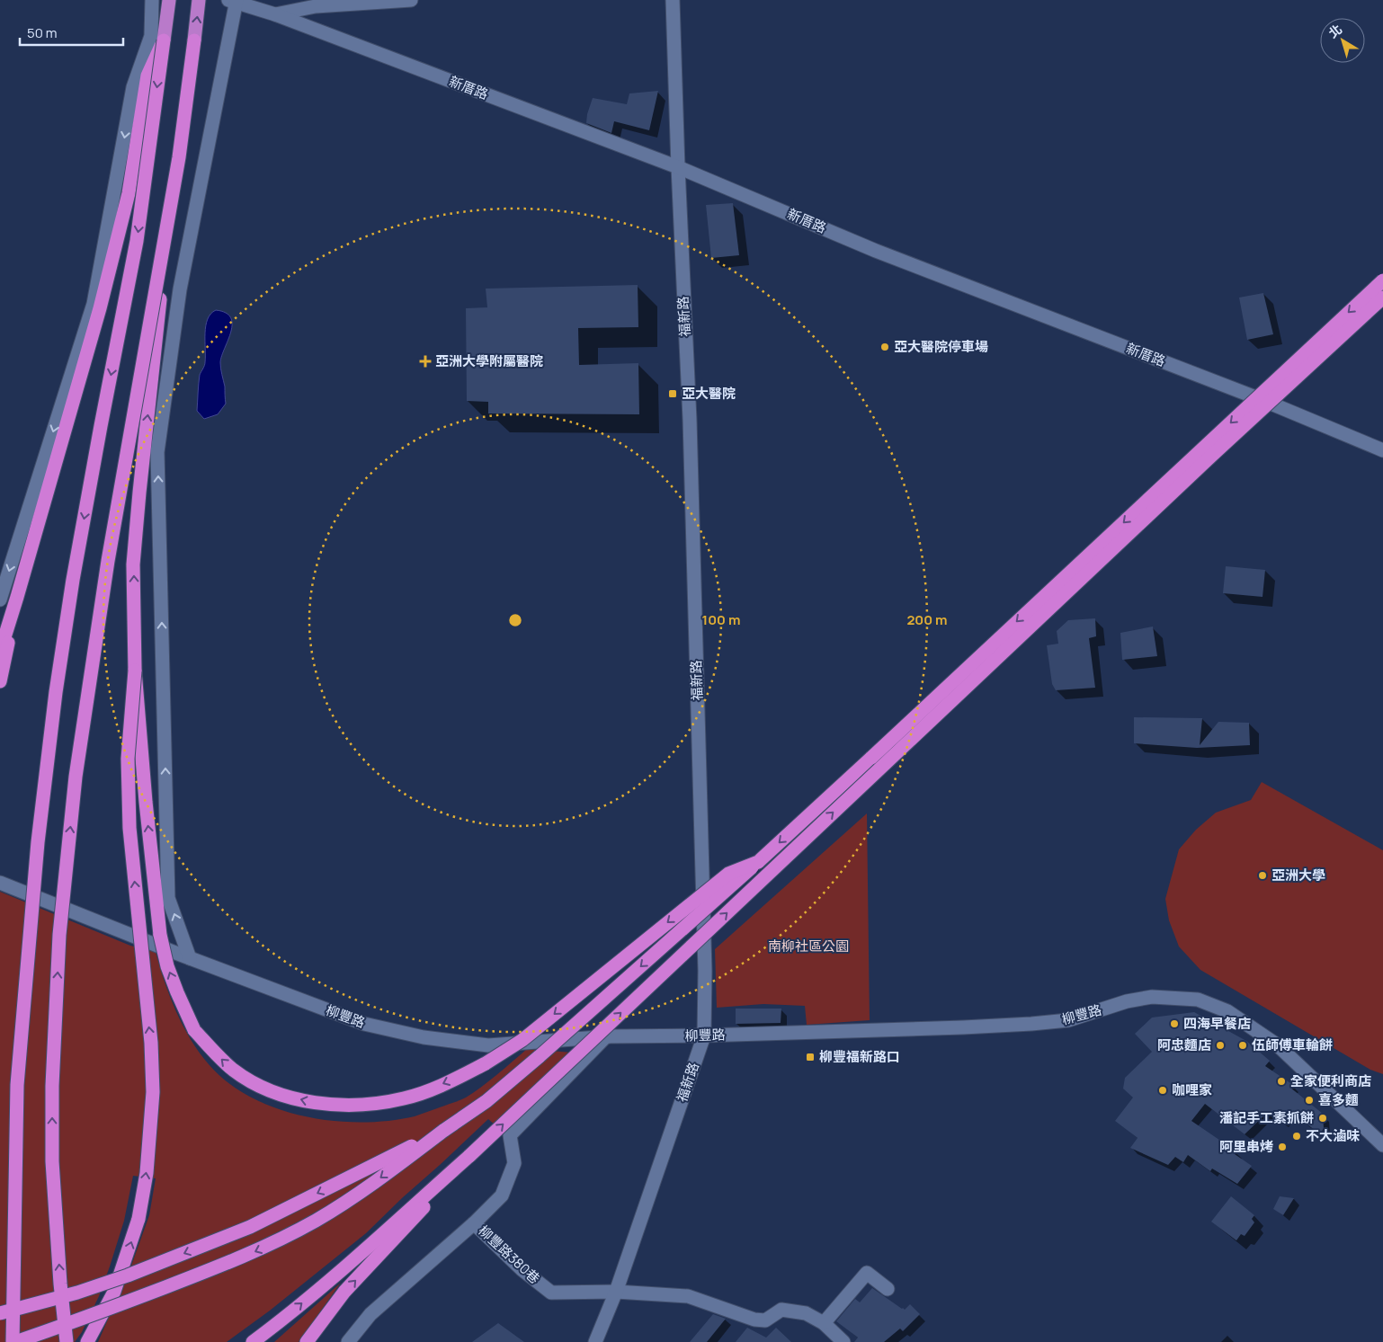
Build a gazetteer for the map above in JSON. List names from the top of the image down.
{
  "streets": {
    "street": [
      "新厝路",
      "福新路",
      "柳豐路",
      "柳豐路380巷"
    ]
  },
  "crossings": [
    ["新厝路", "福新路"],
    ["福新路", "柳豐路"],
    ["福新路", "柳豐路380巷"],
    ["柳豐路", "柳豐路380巷"]
  ],
  "parks": ["南柳社區公園"],
  "places": {
    "other": [
      "亞大醫院停車場",
      "亞洲大學",
      "四海早餐店",
      "阿忠麵店",
      "伍師傅車輪餅",
      "全家便利商店",
      "咖哩家",
      "喜多麵",
      "潘記手工素抓餅",
      "不大滷味",
      "阿里串烤"
    ],
    "health": ["亞洲大學附屬醫院"],
    "transit": ["亞大醫院", "柳豐福新路口"]
  },
  "scale_bar": "50 m",
  "north": "top left",
  "rings": ["100 m", "200 m"]
}
